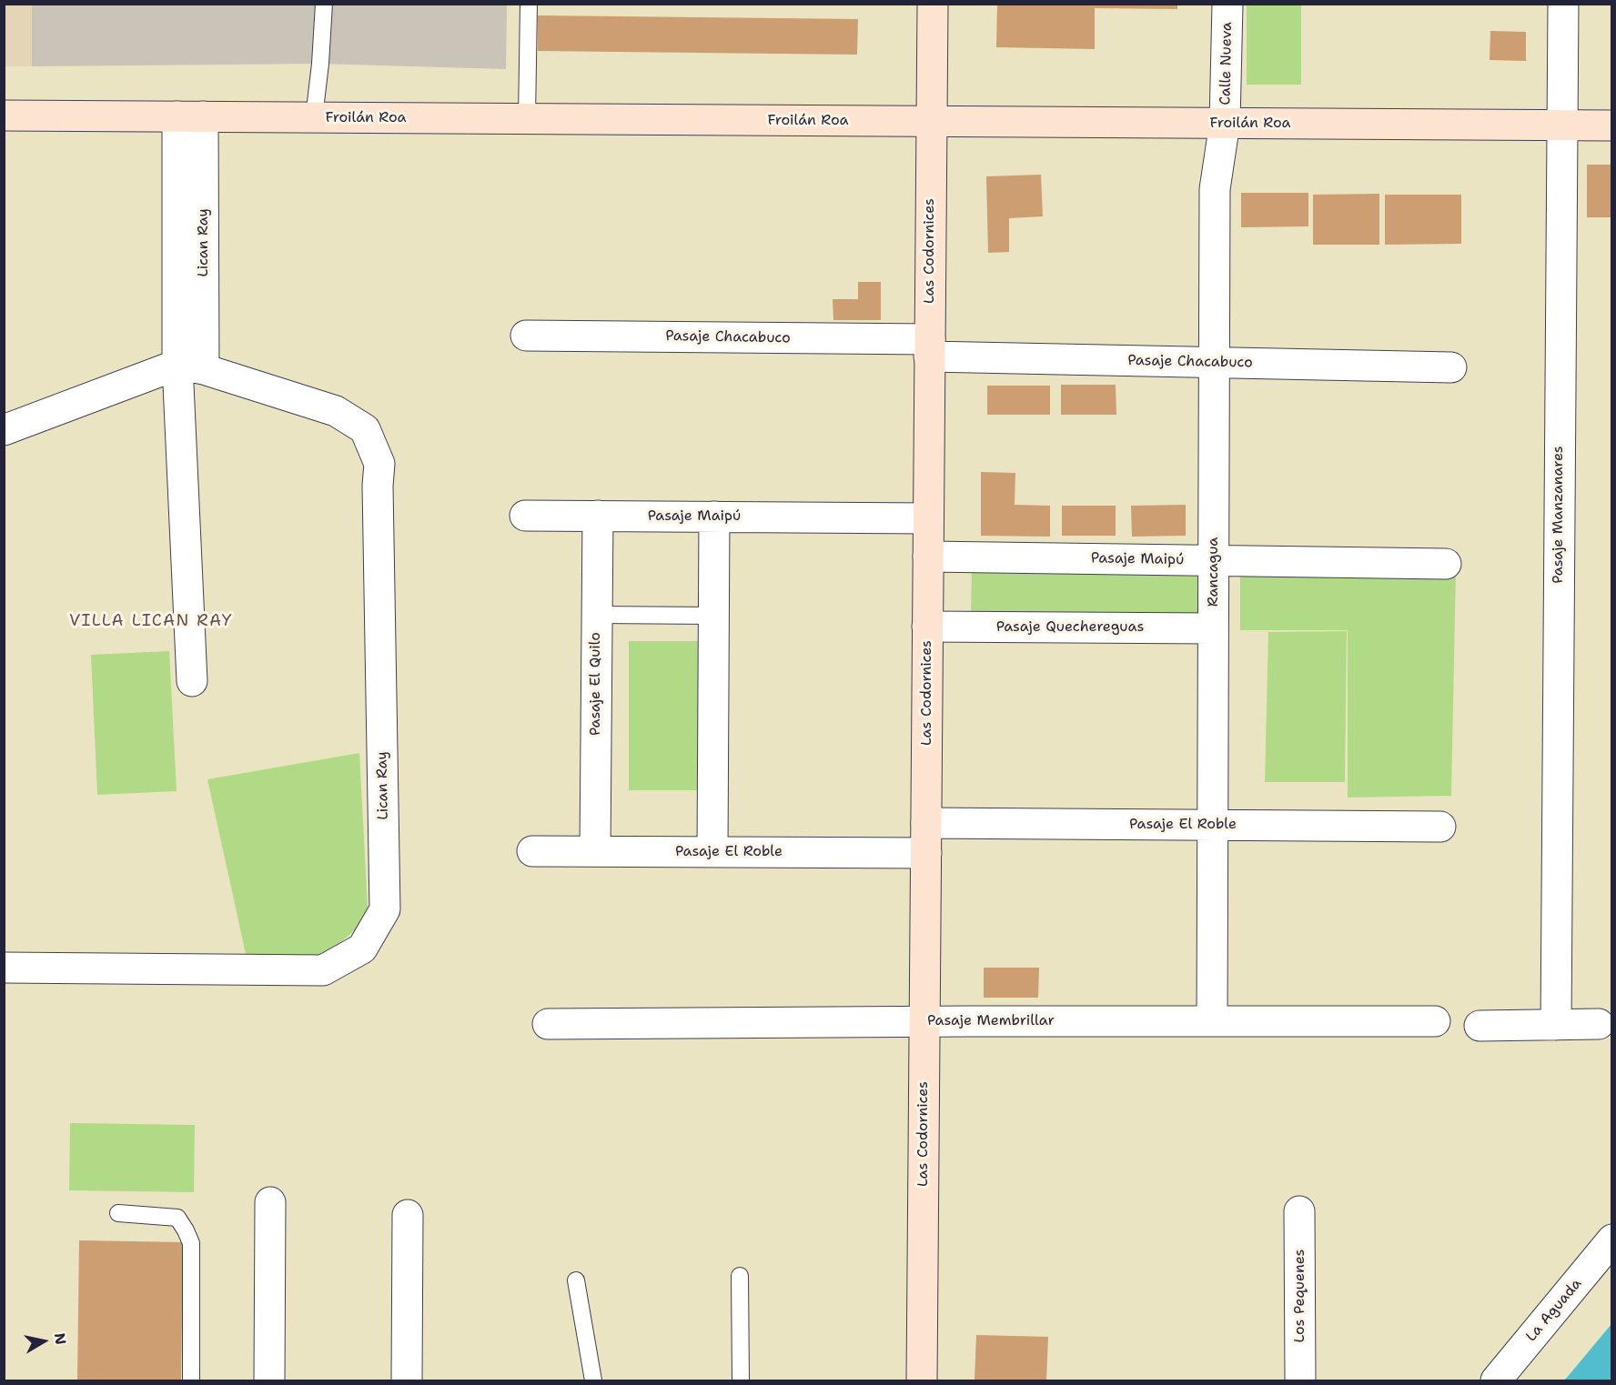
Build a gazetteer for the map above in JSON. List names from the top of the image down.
{
  "streets": {
    "main road": ["Froilán Roa", "Las Codornices"],
    "street": [
      "Calle Nueva",
      "Lican Ray",
      "Pasaje Chacabuco",
      "Pasaje Manzanares",
      "Pasaje Maipú",
      "Rancagua",
      "Pasaje Quechereguas",
      "Pasaje El Quilo",
      "Pasaje El Roble",
      "Pasaje Membrillar",
      "Los Pequenes",
      "La Aguada"
    ]
  },
  "crossings": [
    ["Calle Nueva", "Froilán Roa"],
    ["Calle Nueva", "Rancagua"],
    ["Froilán Roa", "Lican Ray"],
    ["Froilán Roa", "Las Codornices"],
    ["Froilán Roa", "Pasaje Manzanares"],
    ["Froilán Roa", "Rancagua"],
    ["Las Codornices", "Pasaje Chacabuco"],
    ["Las Codornices", "Pasaje Maipú"],
    ["Las Codornices", "Pasaje Quechereguas"],
    ["Las Codornices", "Pasaje El Roble"],
    ["Las Codornices", "Pasaje Membrillar"],
    ["Pasaje Chacabuco", "Rancagua"],
    ["Pasaje Maipú", "Rancagua"],
    ["Pasaje Maipú", "Pasaje El Quilo"],
    ["Rancagua", "Pasaje Quechereguas"],
    ["Rancagua", "Pasaje El Roble"],
    ["Rancagua", "Pasaje Membrillar"],
    ["Pasaje El Quilo", "Pasaje El Roble"]
  ],
  "districts": ["VILLA LICAN RAY"],
  "north": "right"
}
